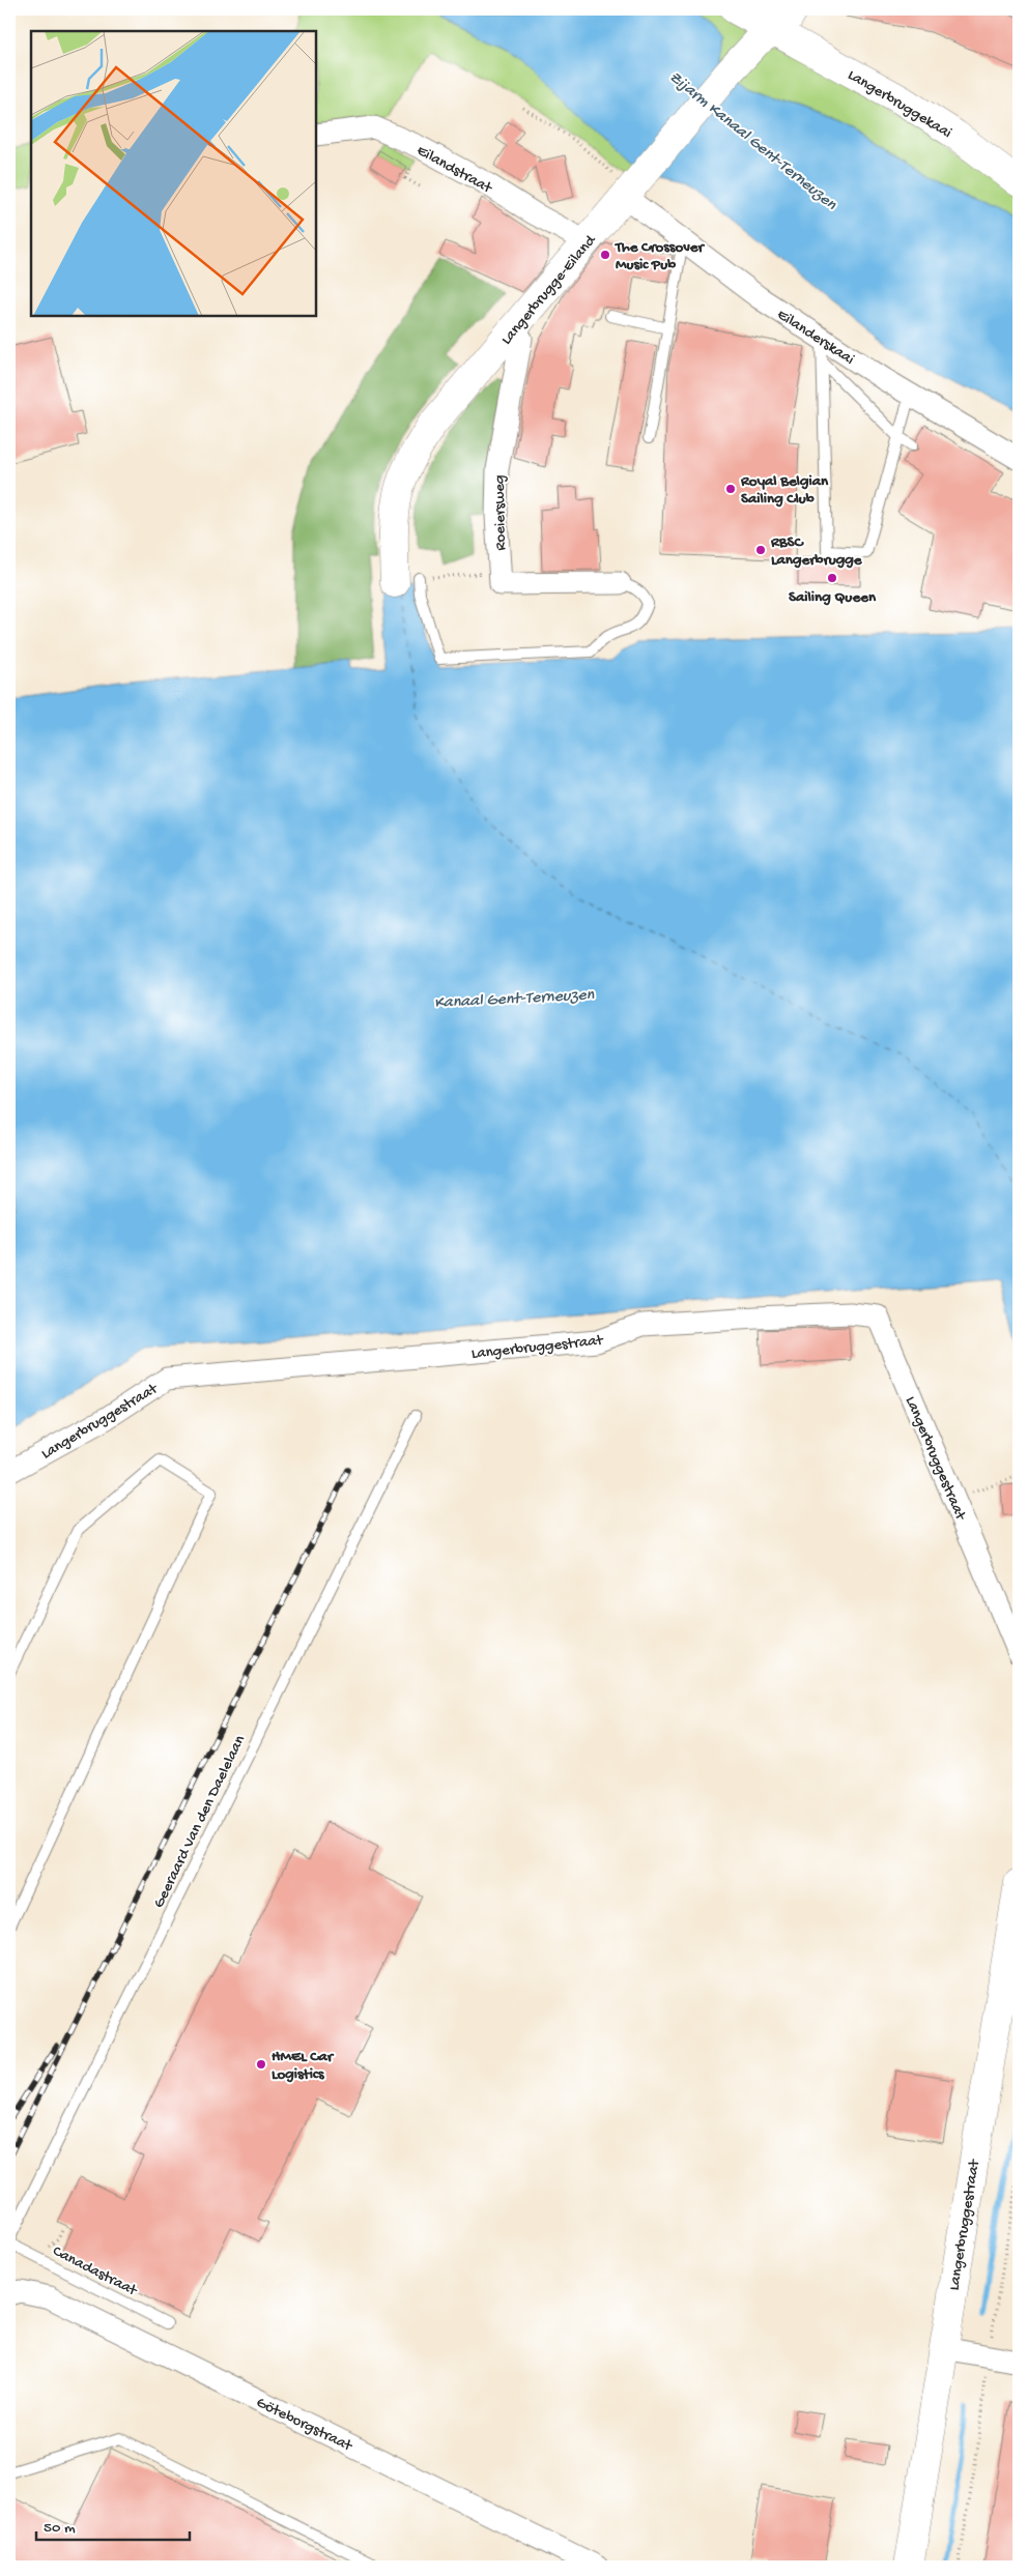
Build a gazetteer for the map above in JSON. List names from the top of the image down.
{
  "streets": {
    "main road": ["Langerbruggekaai", "Langerbrugge-Eiland", "Langerbruggestraat"],
    "street": [
      "Eilandstraat",
      "Eilanderskaai",
      "Roeiersweg",
      "Göteborgstraat"
    ],
    "lane": ["Geeraard Van den Daelelaan", "Canadastraat"]
  },
  "crossings": [
    ["Langerbruggekaai", "Langerbrugge-Eiland"],
    ["Eilandstraat", "Langerbrugge-Eiland"],
    ["Langerbrugge-Eiland", "Eilanderskaai"],
    ["Langerbrugge-Eiland", "Roeiersweg"]
  ],
  "water": ["Zijarm Kanaal Gent-Terneuzen", "Kanaal Gent-Terneuzen"],
  "places": [
    "The Crossover Music Pub",
    "Royal Belgian Sailing Club",
    "RBSC Langerbrugge",
    "Sailing Queen",
    "HMEL Car Logistics"
  ],
  "scale_bar": "50 m"
}
